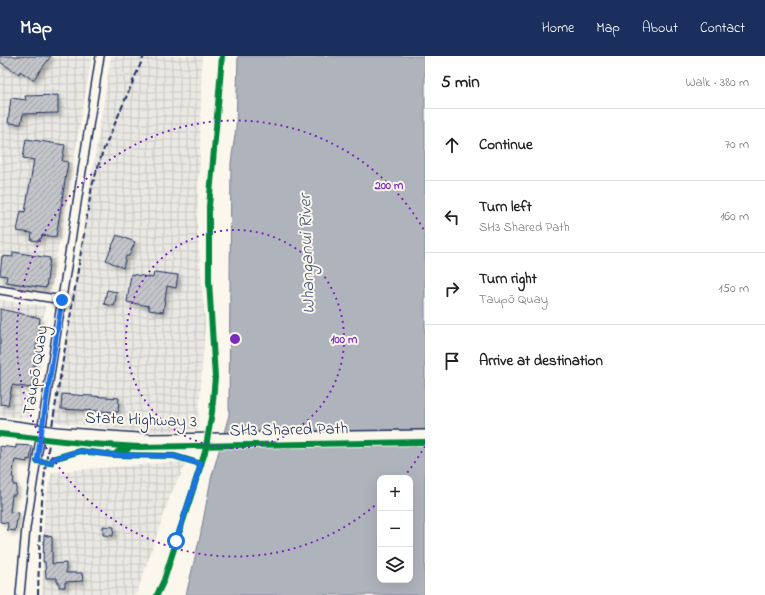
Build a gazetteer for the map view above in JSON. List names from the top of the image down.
{
  "streets": {
    "highway": ["State Highway 3"],
    "street": ["Taupō Quay"],
    "cycle path": ["SH3 Shared Path"]
  },
  "water": ["Whanganui River"],
  "page": {
    "header": "Map",
    "nav": [
      "Home",
      "Map",
      "About",
      "Contact"
    ],
    "heading": ["5 min", "Walk · 380 m"],
    "list": [
      ["Continue", "70 m"],
      ["Turn left", "SH3 Shared Path", "160 m"],
      ["Turn right", "Taupō Quay", "150 m"],
      "Arrive at destination"
    ],
    "map_buttons": ["+", "−"]
  },
  "rings": ["200 m", "100 m"]
}
